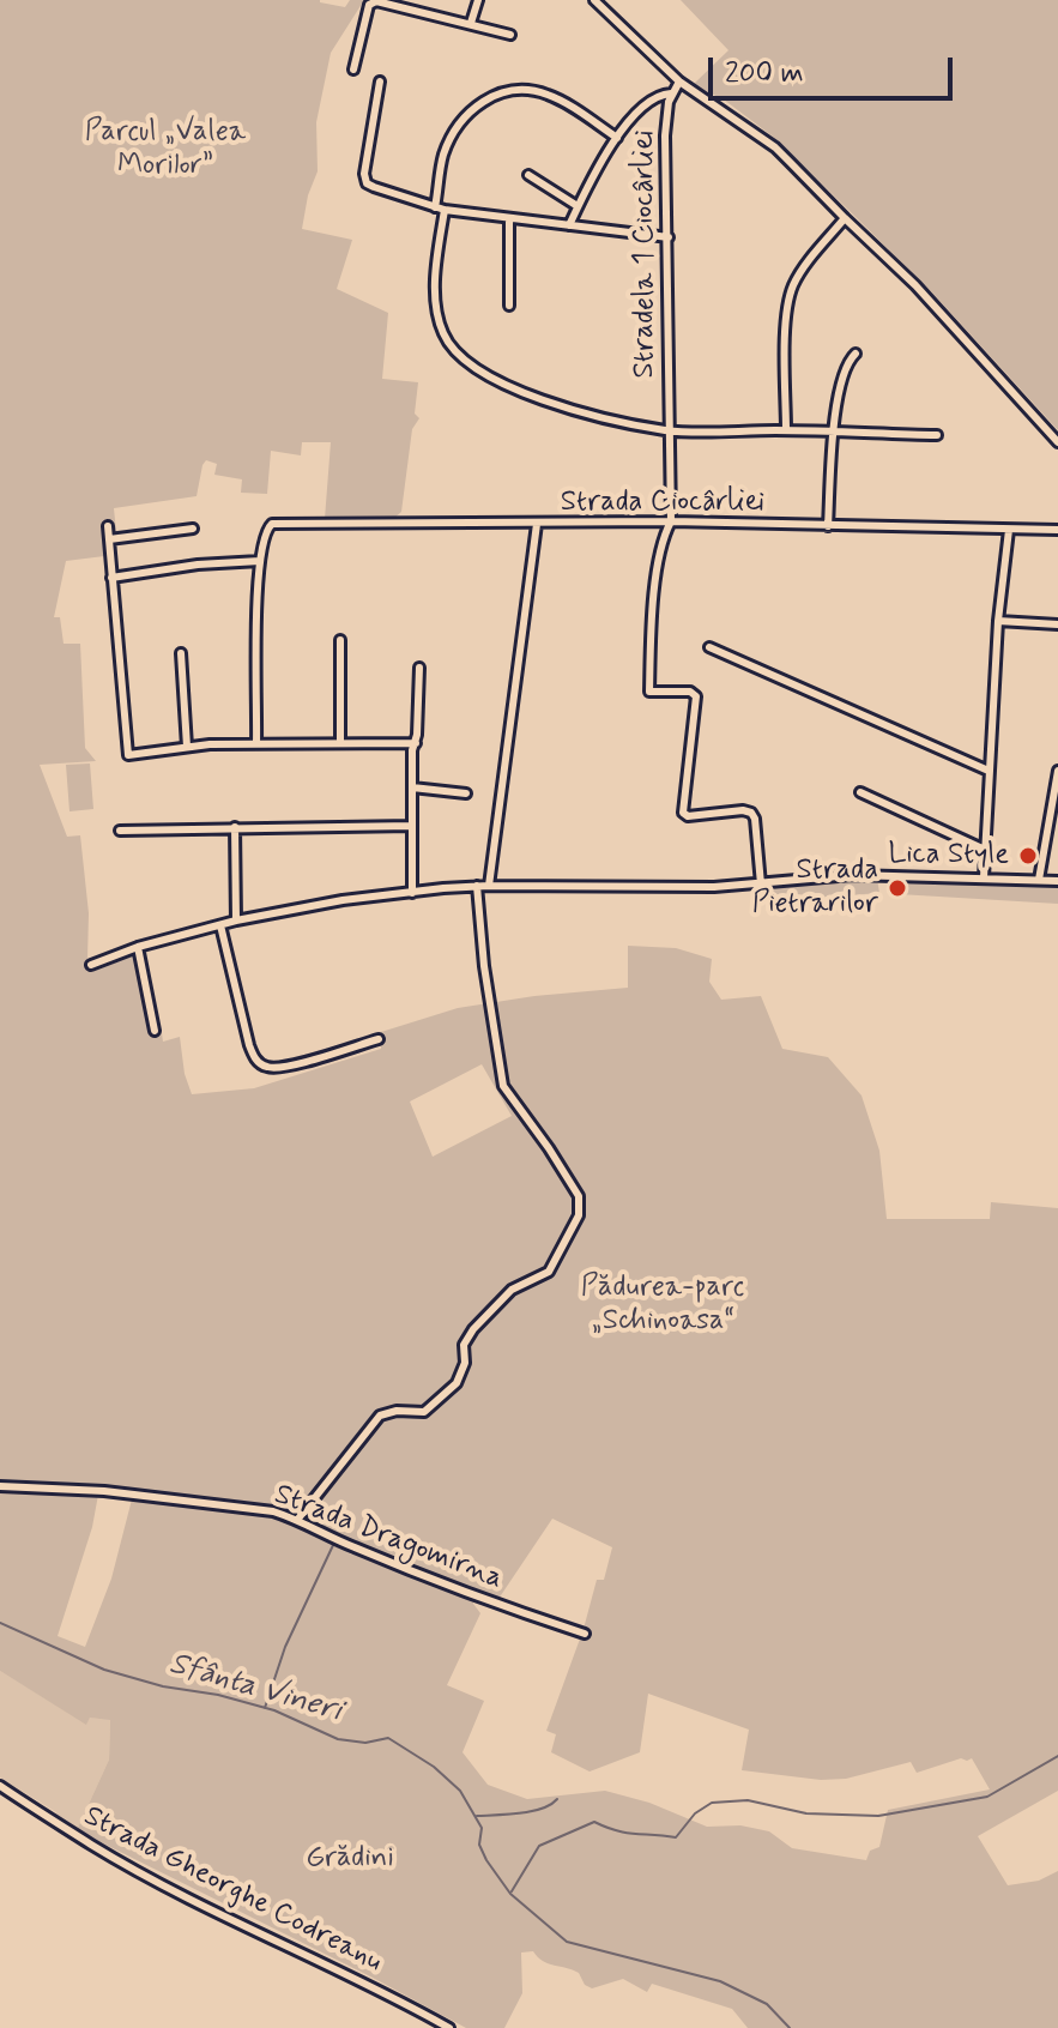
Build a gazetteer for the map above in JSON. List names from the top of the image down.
{
  "streets": {
    "street": [
      "Stradela 1 Ciocârliei",
      "Strada Ciocârliei",
      "Strada Dragomirna",
      "Strada Gheorghe Codreanu"
    ]
  },
  "crossings": [
    ["Stradela 1 Ciocârliei", "Strada Ciocârliei"]
  ],
  "water": ["Sfânta Vineri"],
  "parks": ["Parcul „Valea Morilor”", "Pădurea-parc „Schinoasa“", "Grădini"],
  "places": ["Lica Style", "Strada Pietrarilor"],
  "scale_bar": "200 m"
}
